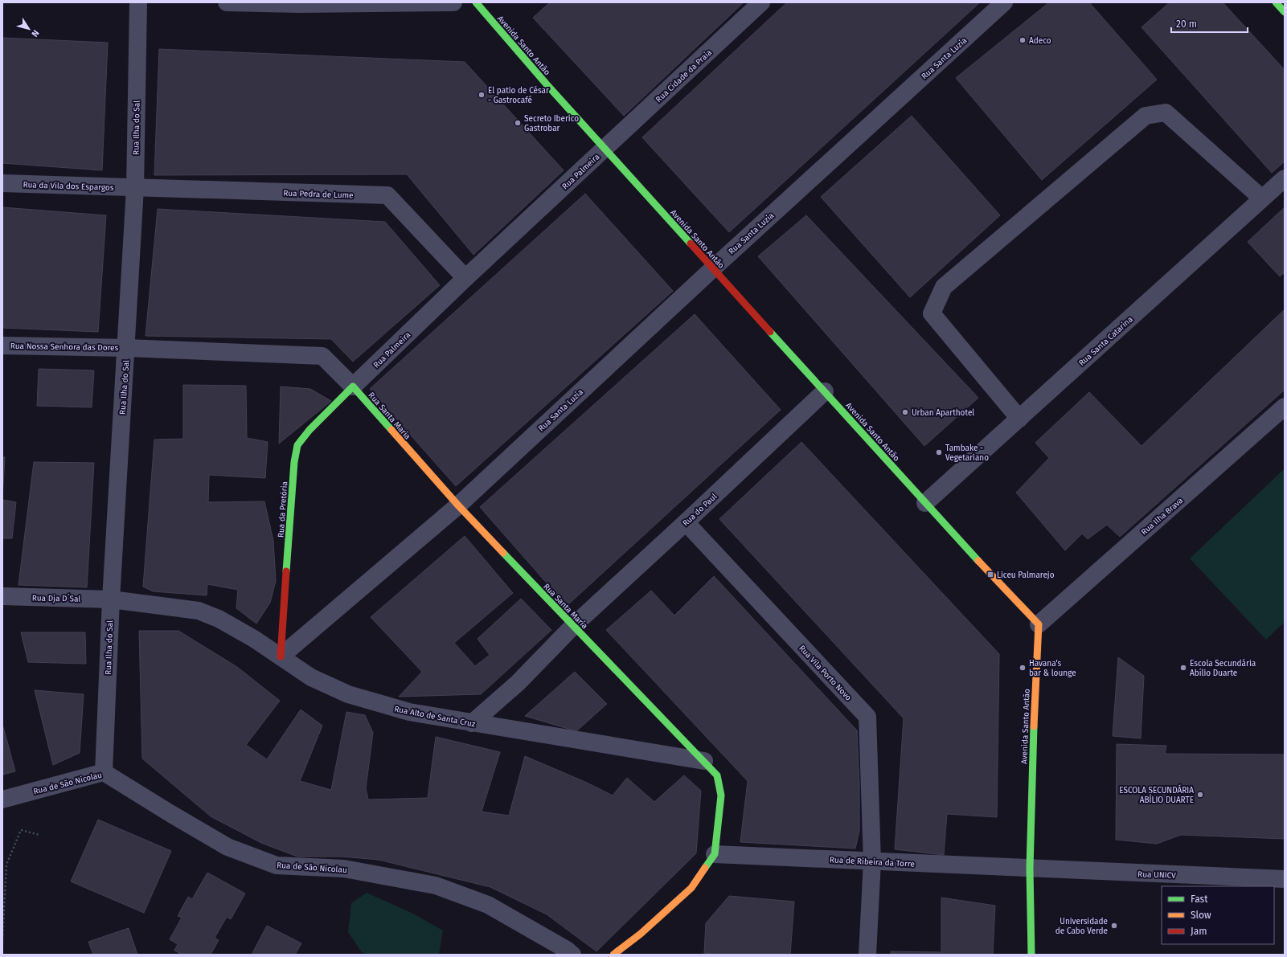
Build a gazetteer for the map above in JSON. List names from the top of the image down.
{
  "streets": {
    "street": [
      "Avenida Santo Antão",
      "Rua Santa Luzia",
      "Rua Cidade da Praia",
      "Rua Ilha do Sal",
      "Rua Palmeira",
      "Rua da Vila dos Espargos",
      "Rua Pedra de Lume",
      "Rua Santa Catarina",
      "Rua Nossa Senhora das Dores",
      "Rua Santa Maria",
      "Rua da Pretória",
      "Rua do Paul",
      "Rua Ilha Brava",
      "Rua Dja D´Sal",
      "Rua Vila Porto Novo",
      "Rua Alto de Santa Cruz",
      "Rua de São Nicolau",
      "Rua de Ribeira da Torre",
      "Rua UNICV"
    ]
  },
  "crossings": [
    ["Avenida Santo Antão", "Rua Santa Luzia"],
    ["Avenida Santo Antão", "Rua Cidade da Praia"],
    ["Avenida Santo Antão", "Rua Palmeira"],
    ["Avenida Santo Antão", "Rua Santa Catarina"],
    ["Avenida Santo Antão", "Rua do Paul"],
    ["Avenida Santo Antão", "Rua Ilha Brava"],
    ["Avenida Santo Antão", "Rua de Ribeira da Torre"],
    ["Avenida Santo Antão", "Rua UNICV"],
    ["Rua Santa Luzia", "Rua Santa Maria"],
    ["Rua Santa Luzia", "Rua da Pretória"],
    ["Rua Santa Luzia", "Rua Alto de Santa Cruz"],
    ["Rua Cidade da Praia", "Rua Palmeira"],
    ["Rua Ilha do Sal", "Rua da Vila dos Espargos"],
    ["Rua Ilha do Sal", "Rua Pedra de Lume"],
    ["Rua Ilha do Sal", "Rua Nossa Senhora das Dores"],
    ["Rua Ilha do Sal", "Rua Dja D´Sal"],
    ["Rua Ilha do Sal", "Rua Alto de Santa Cruz"],
    ["Rua Ilha do Sal", "Rua de São Nicolau"],
    ["Rua Palmeira", "Rua Pedra de Lume"],
    ["Rua Palmeira", "Rua Santa Maria"],
    ["Rua Palmeira", "Rua da Pretória"],
    ["Rua da Vila dos Espargos", "Rua Pedra de Lume"],
    ["Rua Santa Maria", "Rua da Pretória"],
    ["Rua Santa Maria", "Rua do Paul"],
    ["Rua Santa Maria", "Rua Alto de Santa Cruz"],
    ["Rua Santa Maria", "Rua de Ribeira da Torre"],
    ["Rua da Pretória", "Rua Alto de Santa Cruz"],
    ["Rua do Paul", "Rua Vila Porto Novo"],
    ["Rua do Paul", "Rua Alto de Santa Cruz"],
    ["Rua Dja D´Sal", "Rua Alto de Santa Cruz"],
    ["Rua Vila Porto Novo", "Rua de Ribeira da Torre"],
    ["Rua de Ribeira da Torre", "Rua UNICV"]
  ],
  "places": {
    "other": [
      "Adeco",
      "El patio de César - Gastrocafé",
      "Secreto Iberico Gastrobar",
      "Urban Aparthotel",
      "Tambake - Vegetariano",
      "Havana's bar & lounge",
      "Escola Secundária Abílio Duarte",
      "ESCOLA SECUNDÁRIA ABÍLIO DUARTE",
      "Universidade de Cabo Verde"
    ],
    "transit": ["Liceu Palmarejo"]
  },
  "legend": ["Fast", "Slow", "Jam"],
  "scale_bar": "20 m",
  "north": "bottom right"
}
